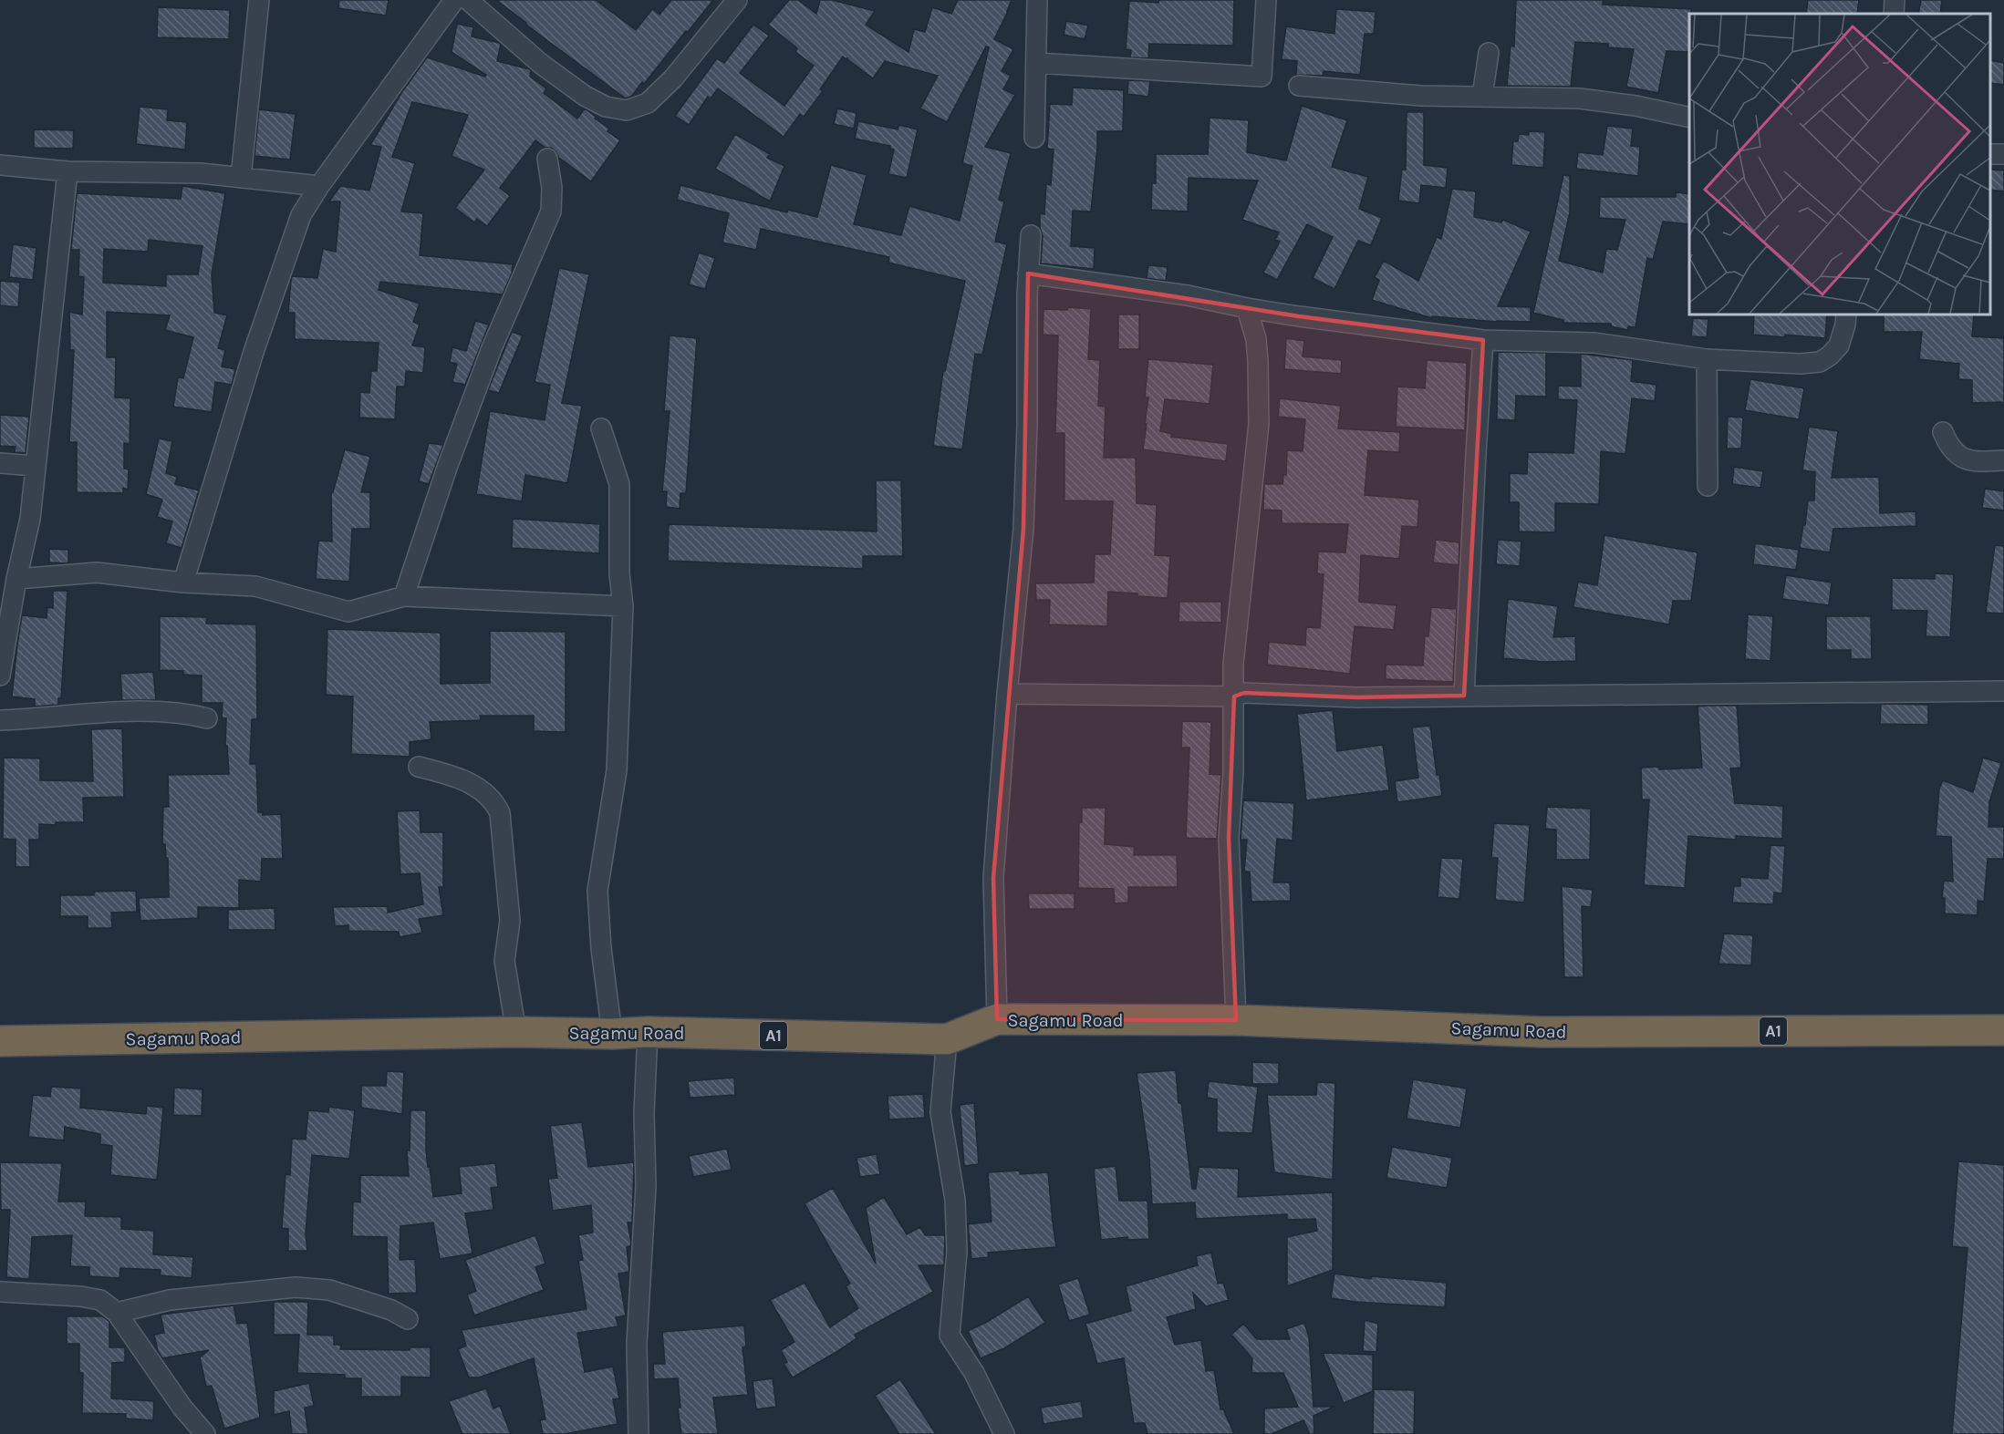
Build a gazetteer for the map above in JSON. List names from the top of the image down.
{
  "streets": {
    "highway": ["Sagamu Road", "A1"]
  }
}
